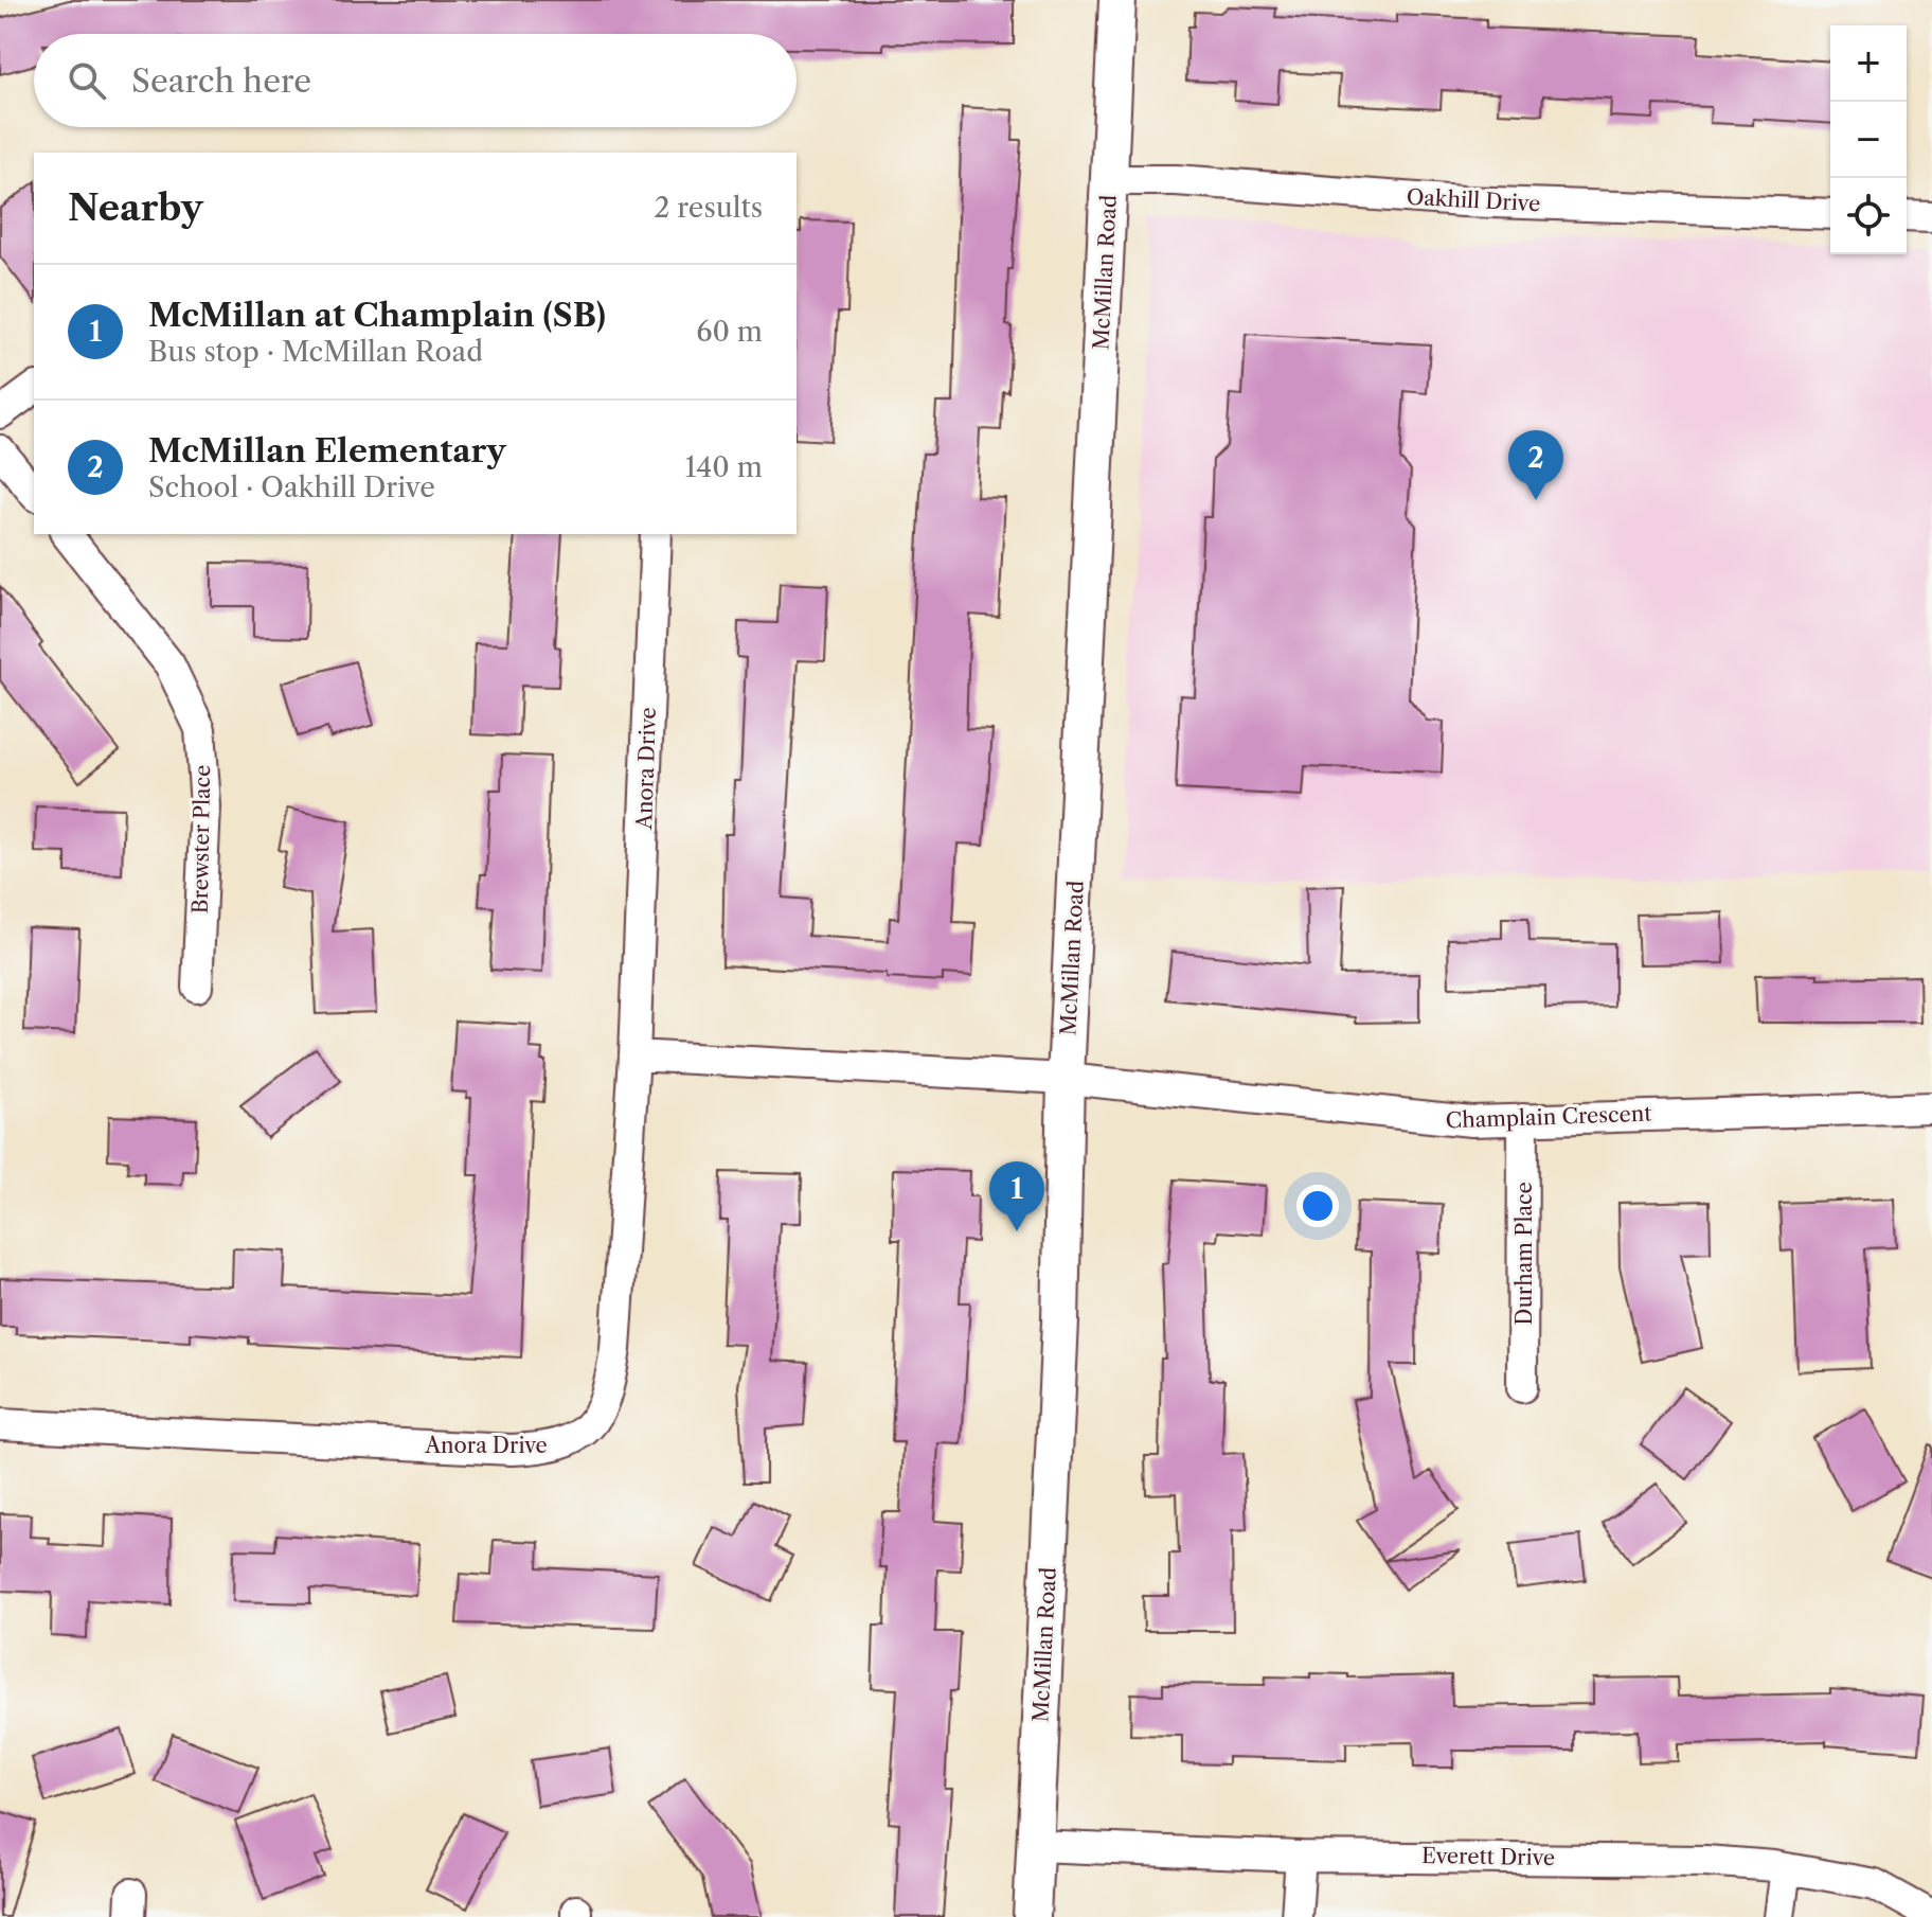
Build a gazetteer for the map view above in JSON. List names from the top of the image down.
{
  "streets": {
    "street": [
      "Oakhill Drive",
      "McMillan Road",
      "Anora Drive",
      "Brewster Place",
      "Champlain Crescent",
      "Durham Place",
      "Everett Drive"
    ]
  },
  "crossings": [
    ["Oakhill Drive", "McMillan Road"],
    ["McMillan Road", "Champlain Crescent"],
    ["McMillan Road", "Everett Drive"],
    ["Champlain Crescent", "Durham Place"]
  ],
  "page": {
    "map_buttons": ["+", "−"],
    "search": "Search here",
    "heading": ["Nearby", "2 results"],
    "list": [
      {
        "mark": "1",
        "name": "McMillan at Champlain (SB)",
        "note": "Bus stop · McMillan Road",
        "value": "60 m"
      },
      {
        "mark": "2",
        "name": "McMillan Elementary",
        "note": "School · Oakhill Drive",
        "value": "140 m"
      }
    ],
    "pins": ["2", "1"]
  }
}
